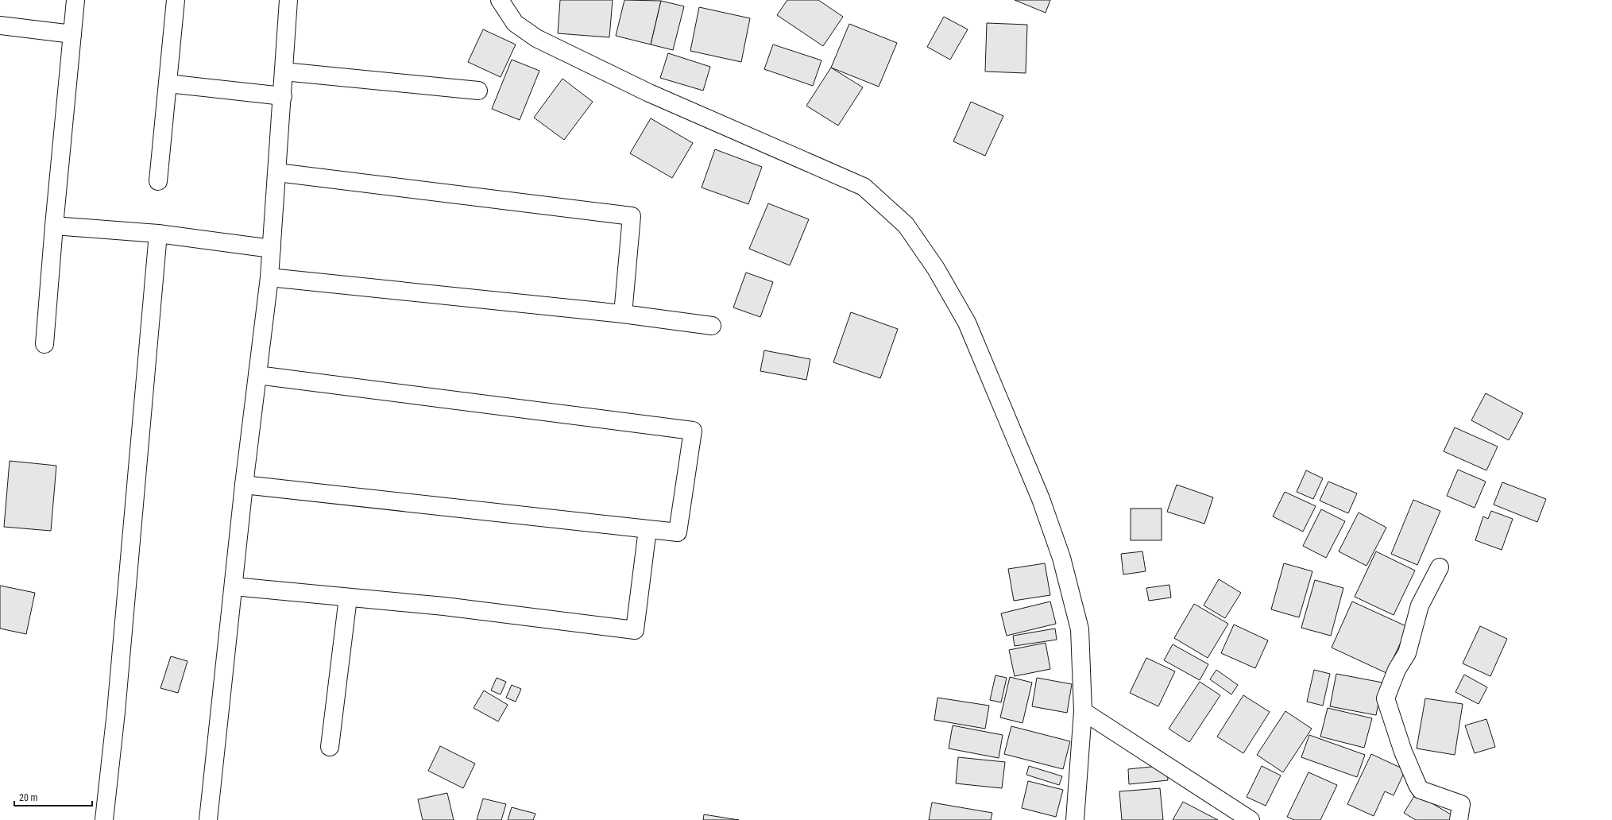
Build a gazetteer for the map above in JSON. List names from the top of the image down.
{
  "scale_bar": "20 m"
}
